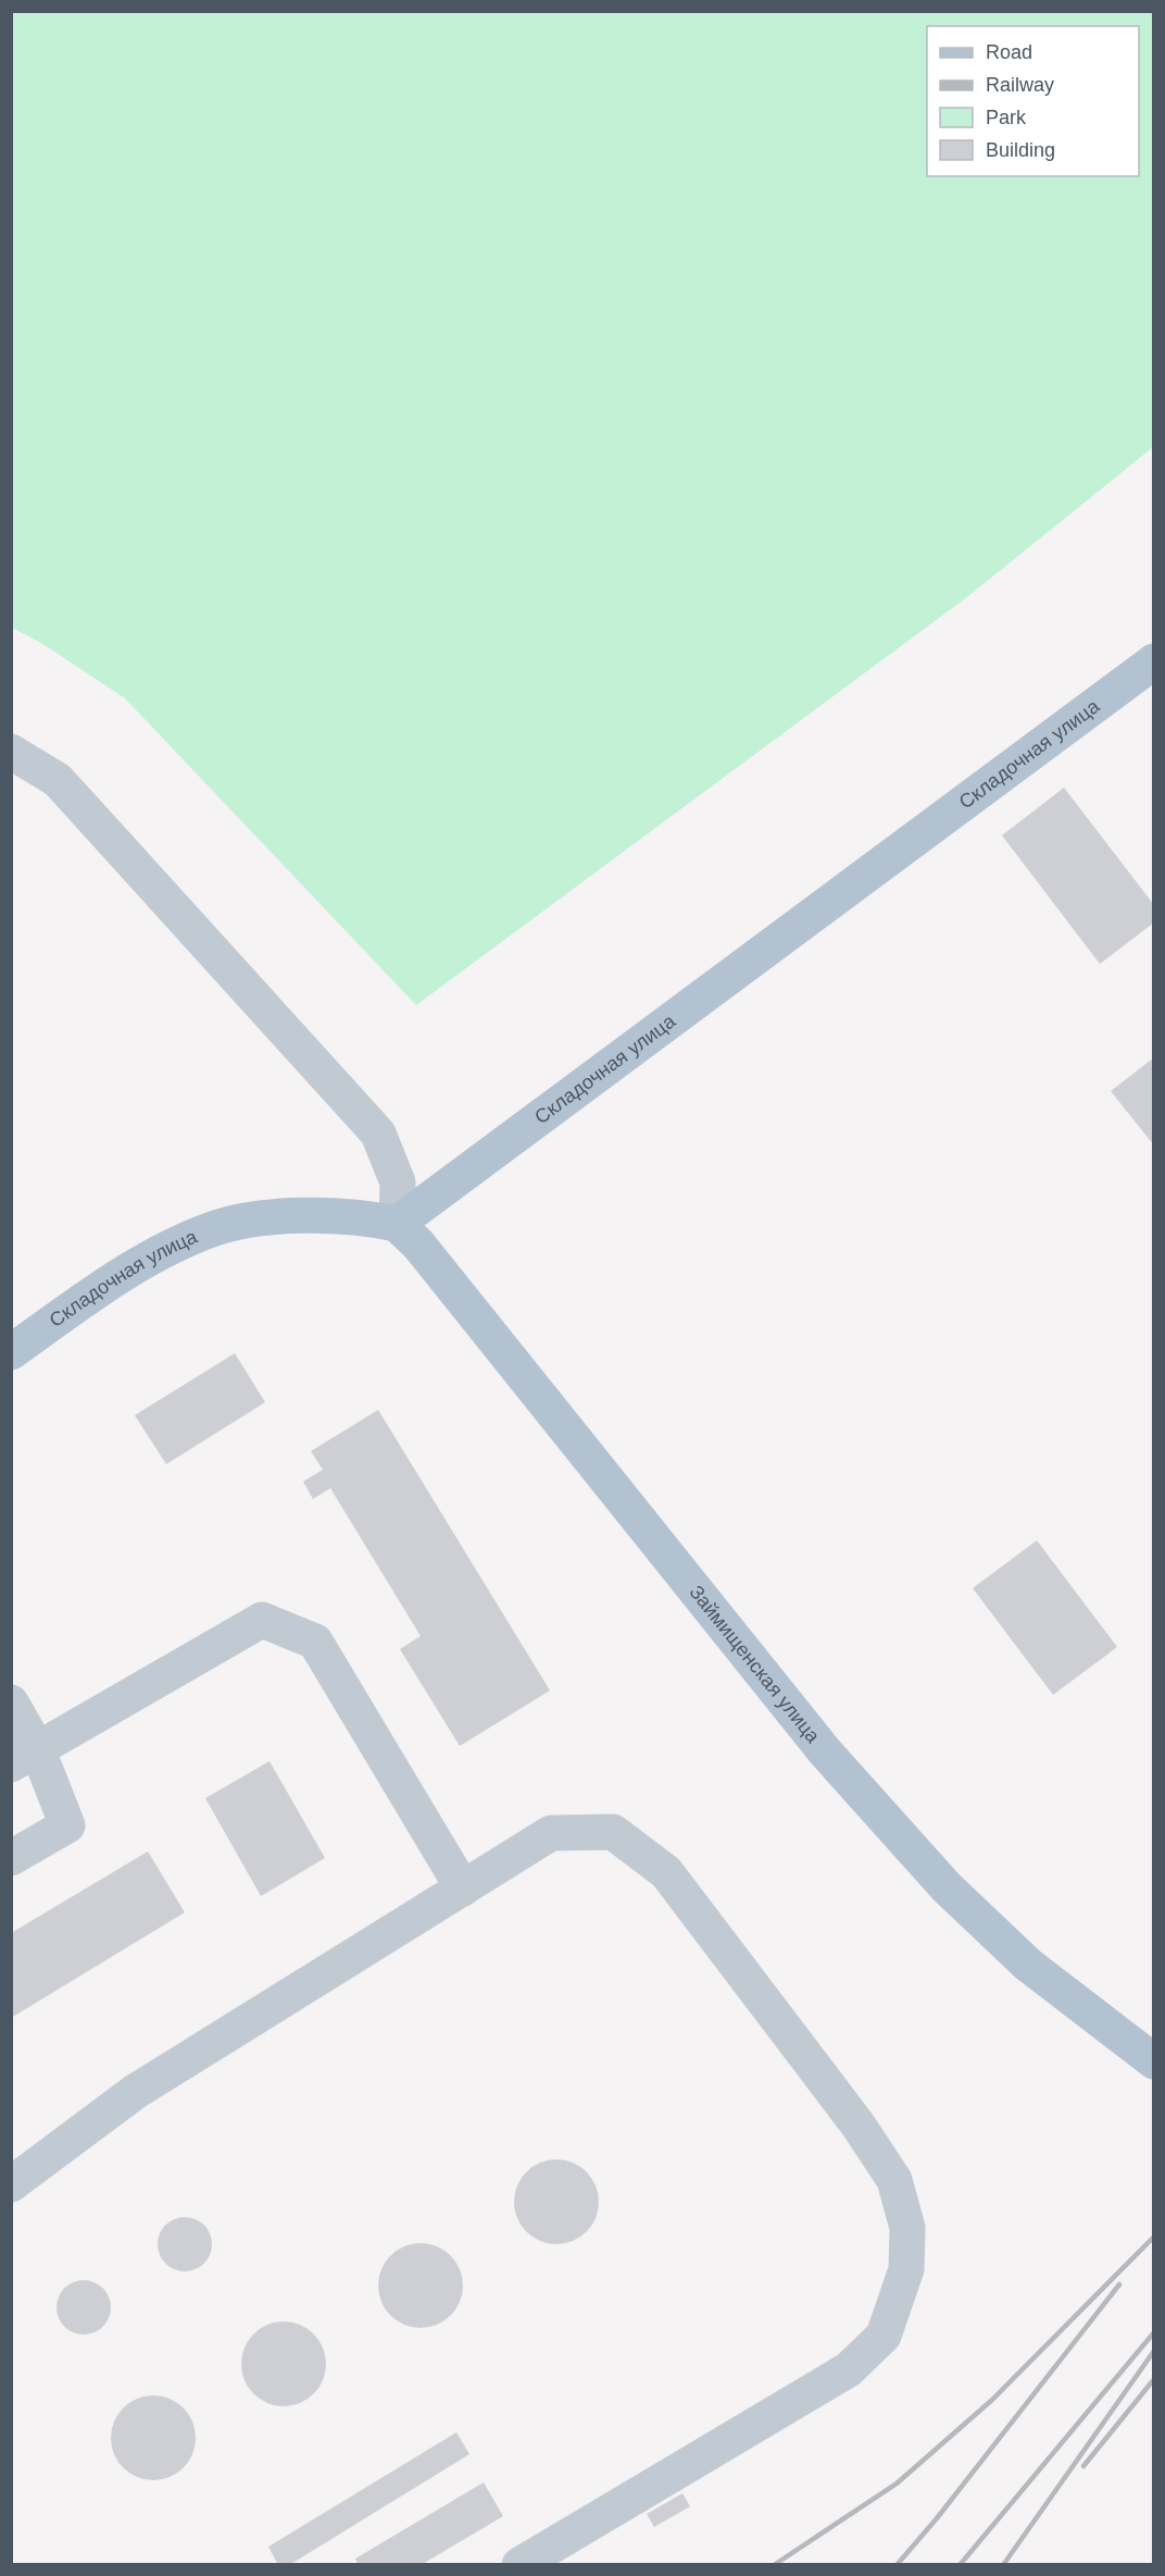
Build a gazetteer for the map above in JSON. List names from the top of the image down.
{
  "streets": {
    "main road": ["Складочная улица", "Займищенская улица"]
  },
  "crossings": [
    ["Складочная улица", "Займищенская улица"]
  ],
  "legend": [
    "Road",
    "Railway",
    "Park",
    "Building"
  ]
}
